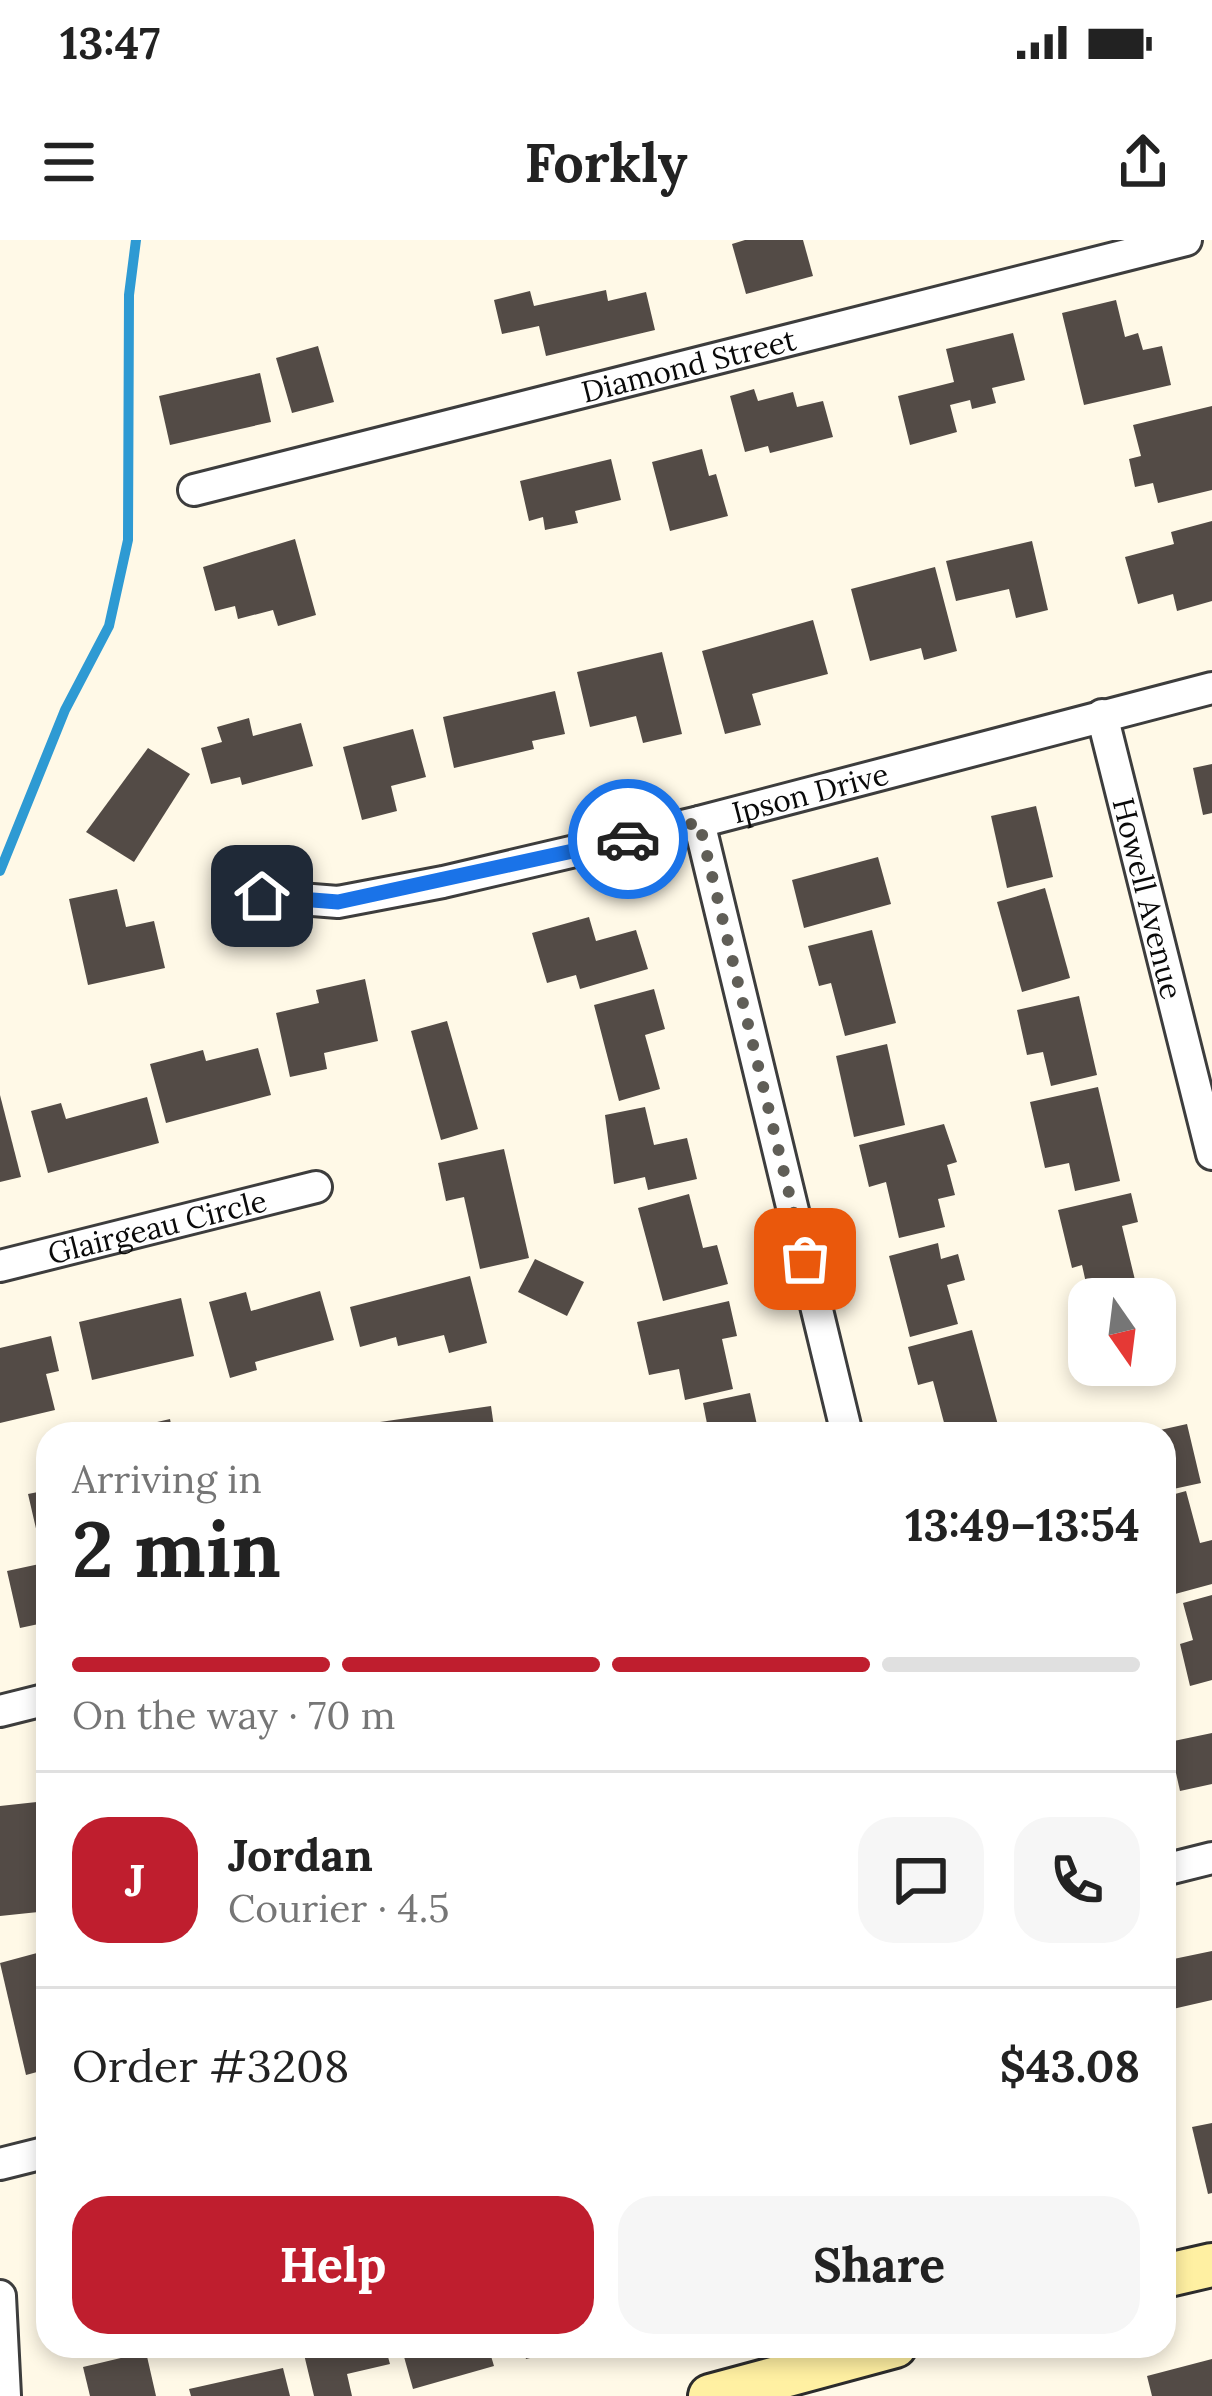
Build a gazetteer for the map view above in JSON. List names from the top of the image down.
{
  "streets": {
    "street": [
      "Diamond Street",
      "Ipson Drive",
      "Howell Avenue",
      "Glairgeau Circle"
    ]
  },
  "crossings": [
    ["Ipson Drive", "Howell Avenue"]
  ],
  "north": "bottom",
  "page": {
    "status": "13:47",
    "header": "Forkly",
    "heading": ["2 min", "Arriving in", "13:49–13:54"],
    "panel": [
      "Jordan",
      "Courier · 4.5",
      "Order #3208",
      "$43.08"
    ],
    "bar": "On the way · 70 m",
    "round": "J",
    "buttons": ["Help", "Share"]
  }
}
